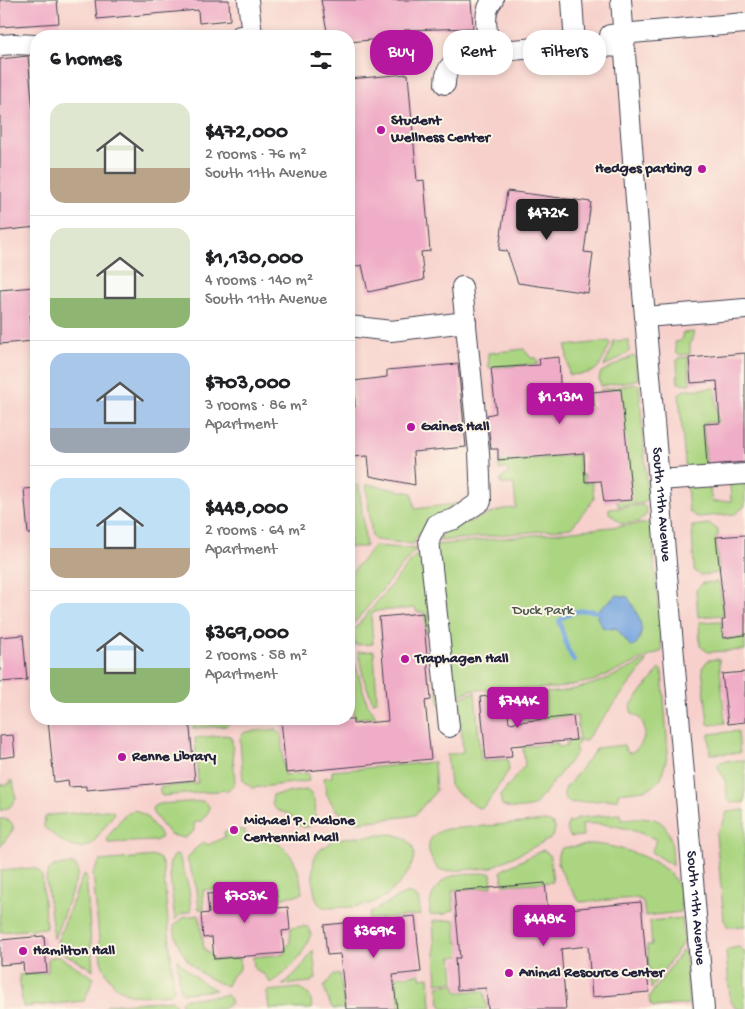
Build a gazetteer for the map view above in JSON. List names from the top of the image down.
{
  "streets": {
    "street": ["South 11th Avenue"]
  },
  "parks": ["Duck Park"],
  "places": [
    "Student Wellness Center",
    "Hedges parking",
    "Gaines Hall",
    "Traphagen Hall",
    "Renne Library",
    "Michael P. Malone Centennial Mall",
    "Hamilton Hall",
    "Animal Resource Center"
  ],
  "page": {
    "chip": ["Buy", "Rent", "Filters"],
    "heading": "6 homes",
    "list": [
      {
        "name": "$472,000",
        "note": "2 rooms · 76 m² · South 11th Avenue"
      },
      {
        "name": "$1,130,000",
        "note": "4 rooms · 140 m² · South 11th Avenue"
      },
      {
        "name": "$703,000",
        "note": "3 rooms · 86 m² · Apartment"
      },
      {
        "name": "$448,000",
        "note": "2 rooms · 64 m² · Apartment"
      },
      {
        "name": "$369,000",
        "note": "2 rooms · 58 m² · Apartment"
      }
    ],
    "price": [
      "$472K",
      "$1.13M",
      "$744K",
      "$703K",
      "$448K",
      "$369K"
    ]
  }
}
